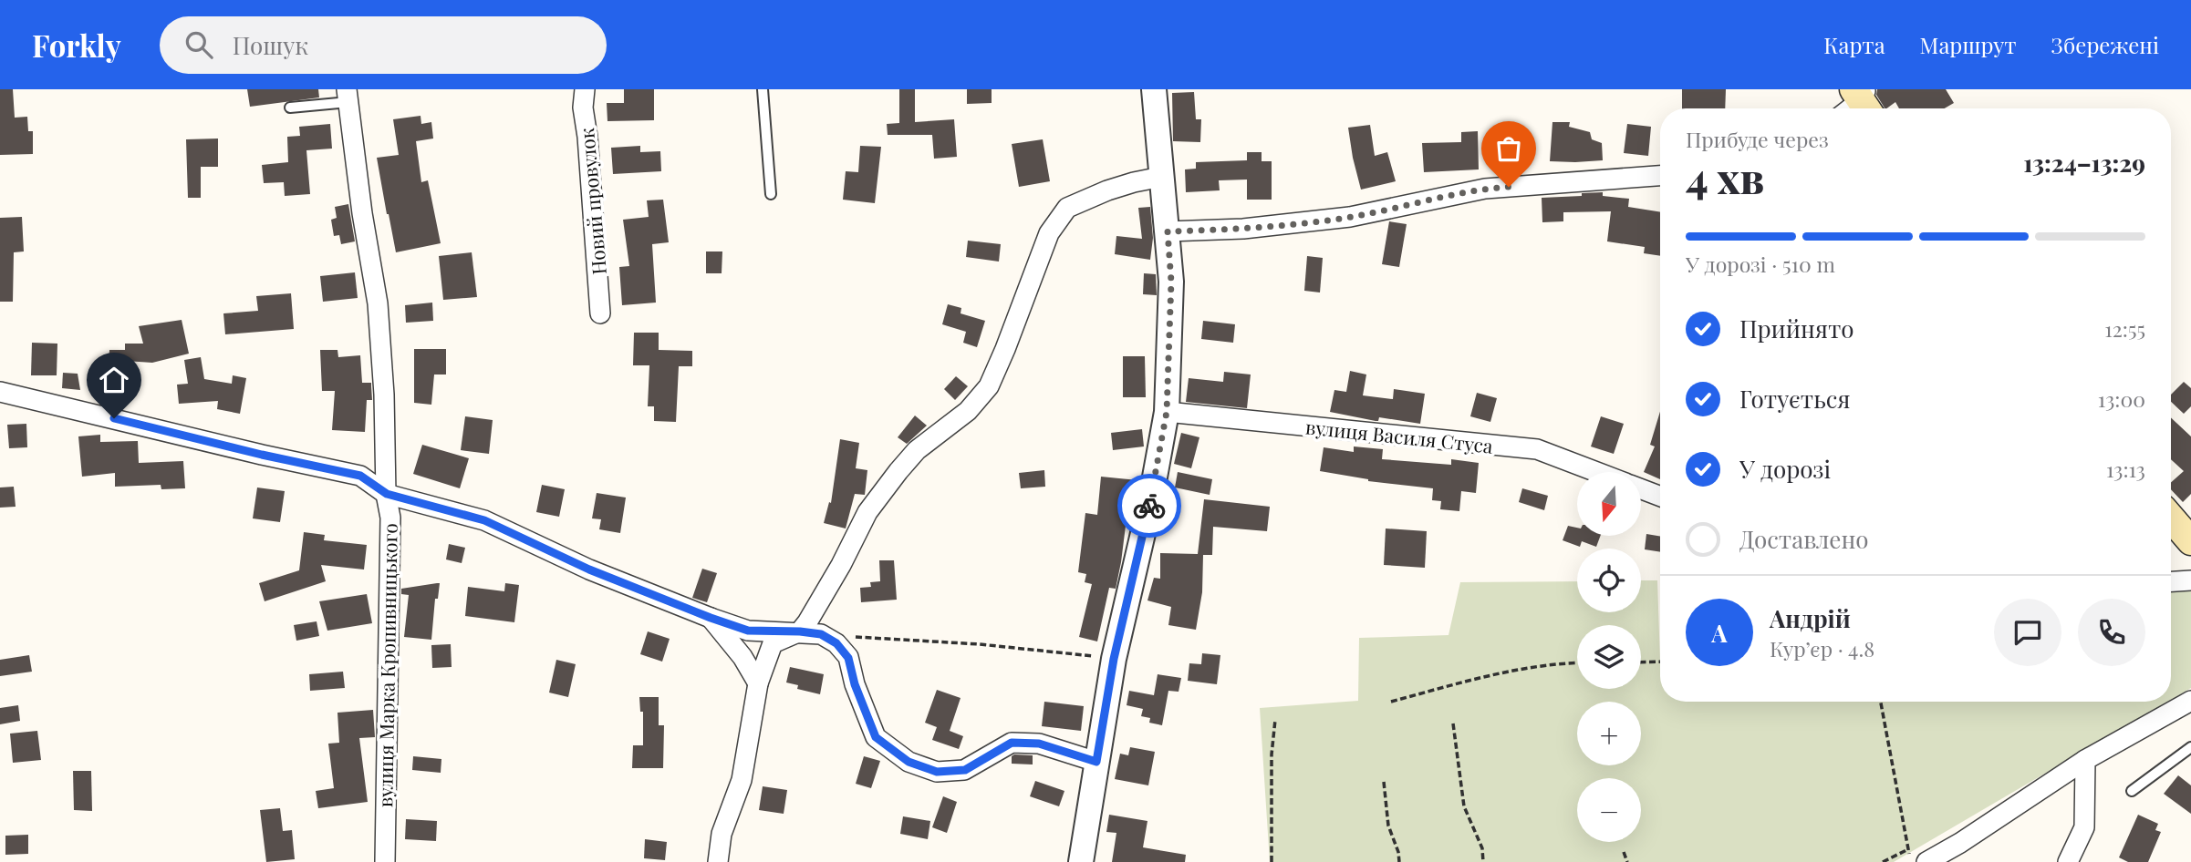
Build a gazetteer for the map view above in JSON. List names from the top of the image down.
{
  "streets": {
    "street": ["Новий провулок", "вулиця Василя Стуса", "вулиця Марка Кропивницького"]
  },
  "north": "bottom",
  "page": {
    "header": "Forkly",
    "search": "Пошук",
    "nav": ["Карта", "Маршрут", "Збережені"],
    "heading": ["4 хв", "Прибуде через", "13:24–13:29"],
    "panel": ["Андрій", "Кур’єр · 4.8"],
    "bar": "У дорозі · 510 m",
    "list": [
      ["Прийнято", "12:55"],
      ["Готується", "13:00"],
      ["У дорозі", "13:13"],
      "Доставлено"
    ],
    "map_buttons": ["+", "−"],
    "round": "А"
  }
}
